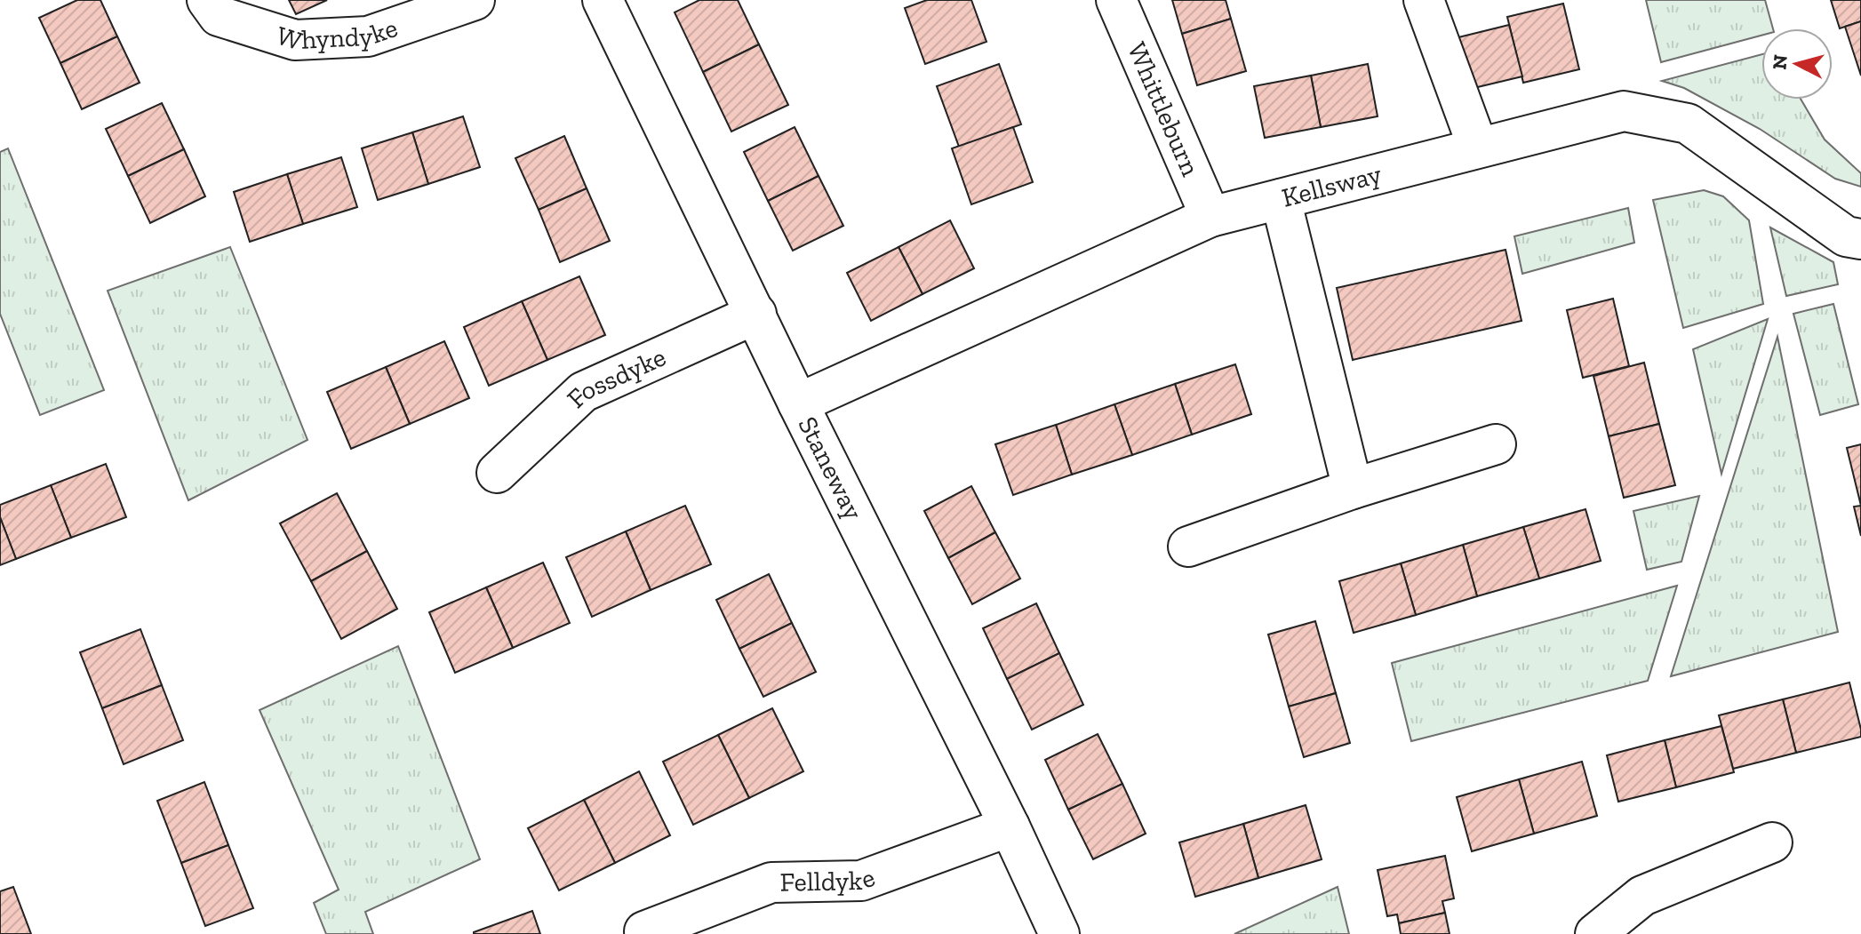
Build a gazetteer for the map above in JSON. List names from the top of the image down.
{
  "streets": {
    "street": [
      "Whyndyke",
      "Whittleburn",
      "Kellsway",
      "Fossdyke",
      "Staneway",
      "Felldyke"
    ]
  },
  "crossings": [
    ["Whittleburn", "Kellsway"],
    ["Kellsway", "Staneway"],
    ["Fossdyke", "Staneway"],
    ["Staneway", "Felldyke"]
  ],
  "north": "left"
}
